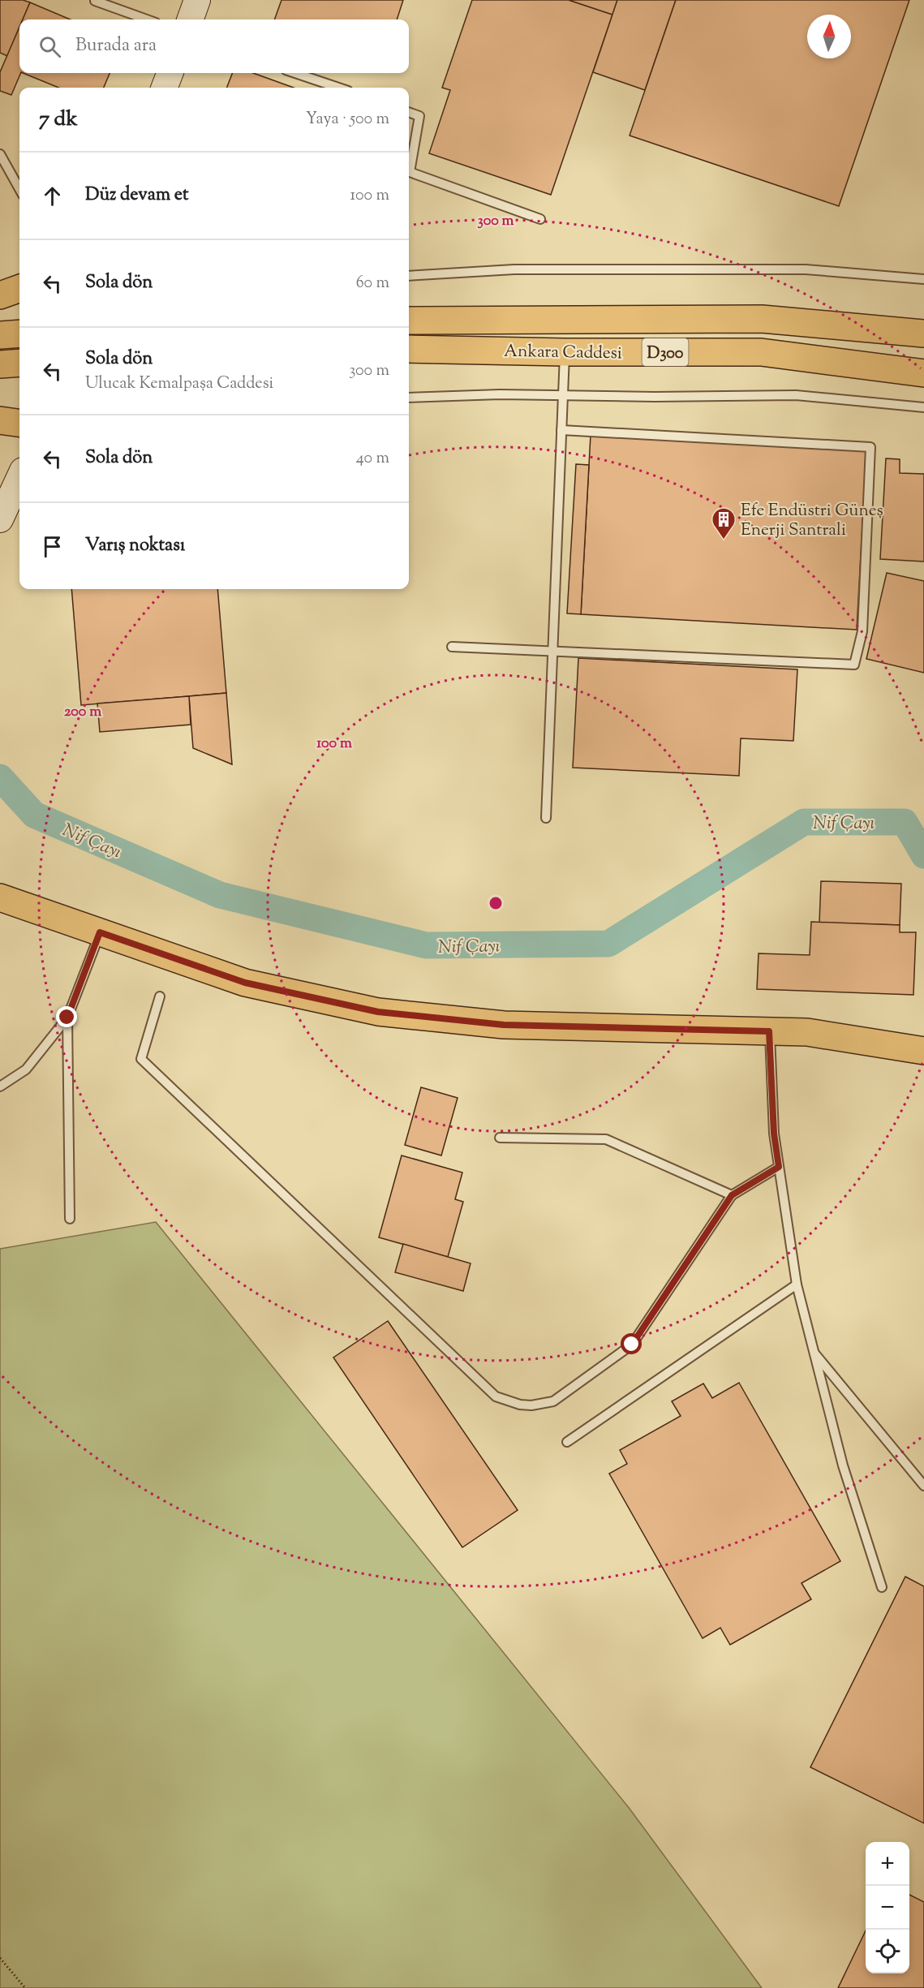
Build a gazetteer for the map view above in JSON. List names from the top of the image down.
{
  "streets": {
    "main road": ["Ankara Caddesi", "D300"]
  },
  "water": ["Nif Çayı"],
  "places": {
    "building": ["Efe Endüstri Güneş Enerji Santrali"]
  },
  "north": "top",
  "page": {
    "search": "Burada ara",
    "heading": ["7 dk", "Yaya · 500 m"],
    "list": [
      ["Düz devam et", "100 m"],
      ["Sola dön", "60 m"],
      ["Sola dön", "Ulucak Kemalpaşa Caddesi", "300 m"],
      ["Sola dön", "40 m"],
      "Varış noktası"
    ],
    "map_buttons": ["+", "−"]
  },
  "rings": ["300 m", "200 m", "100 m"]
}
